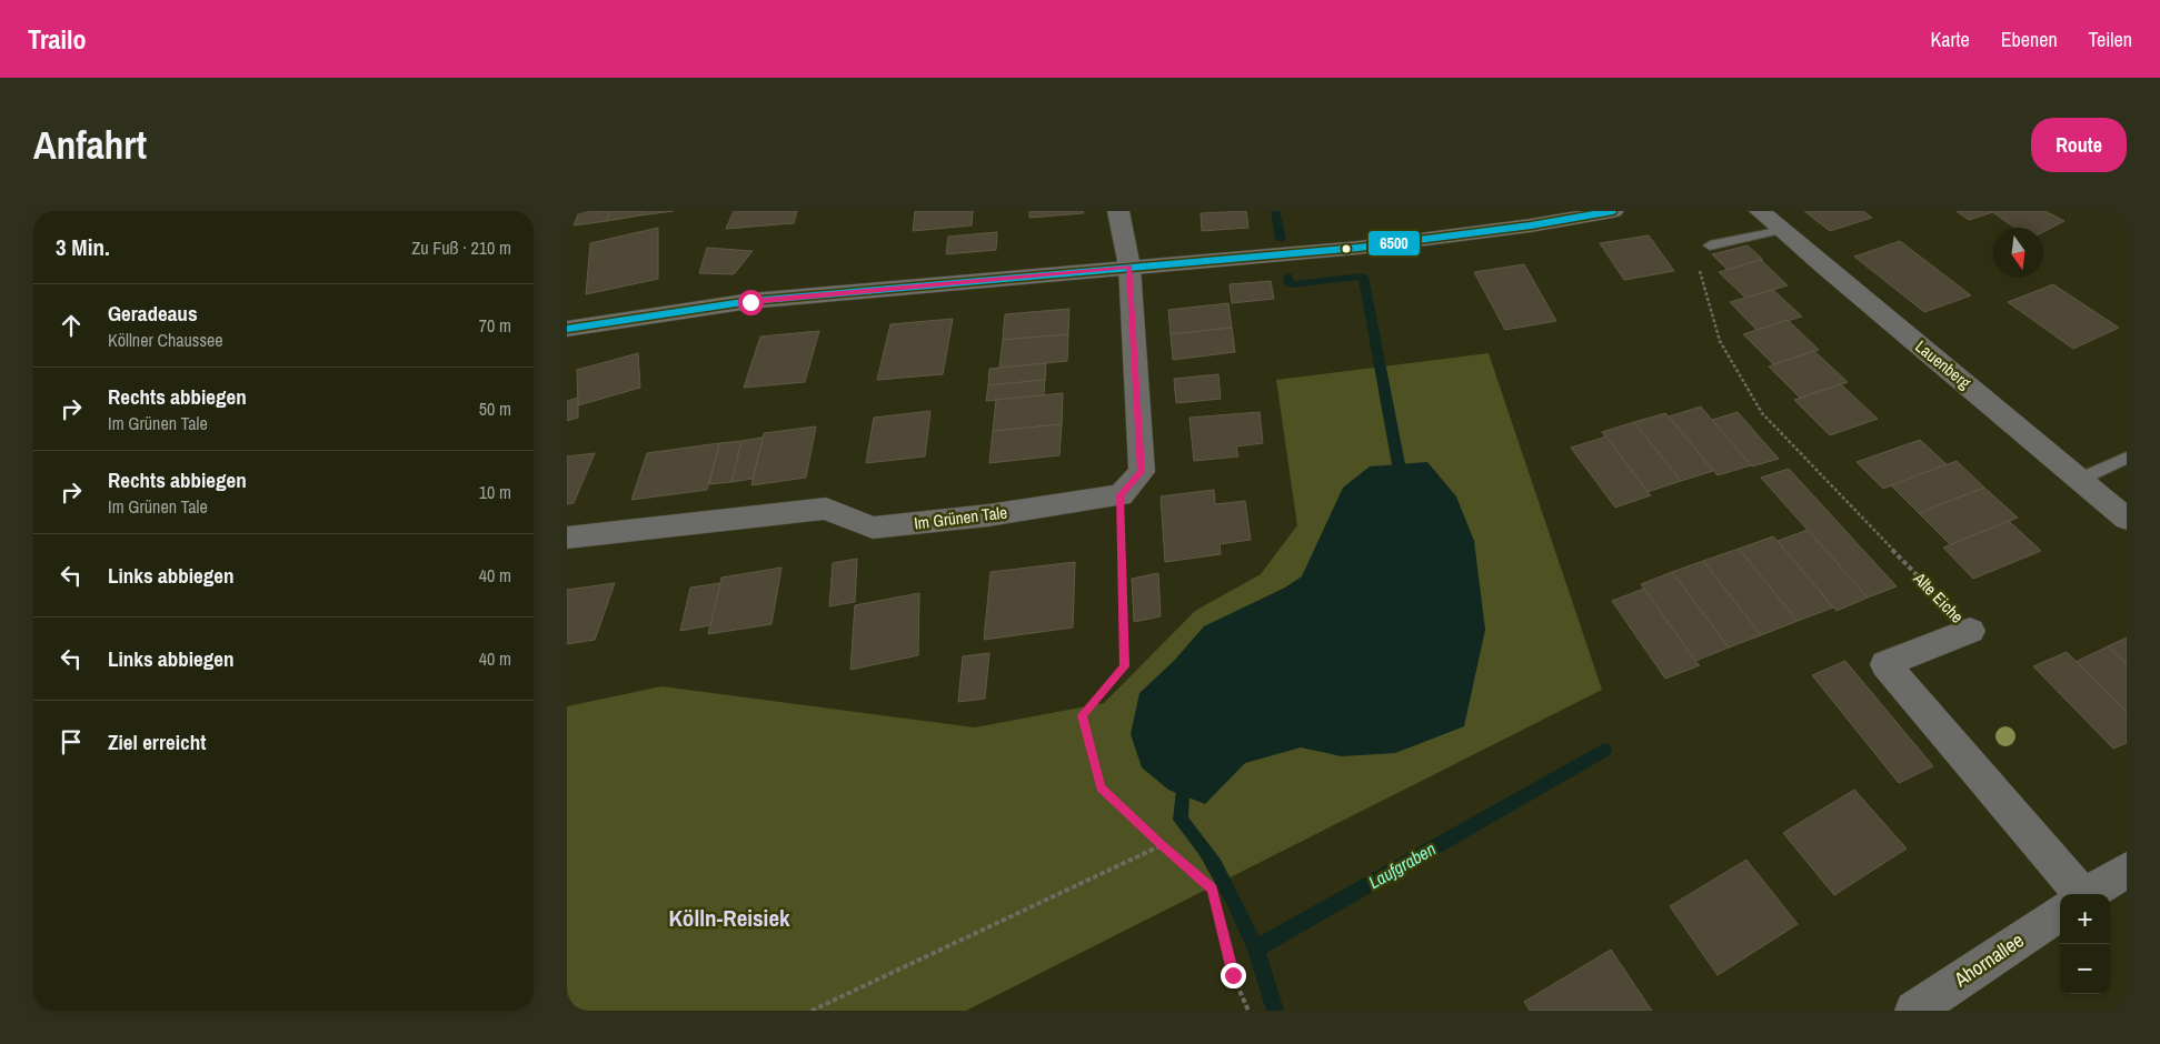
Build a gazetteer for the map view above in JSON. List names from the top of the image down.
{
  "streets": {
    "street": [
      "Lauenberg",
      "Im Grünen Tale",
      "Alte Eiche",
      "Ahornallee"
    ]
  },
  "districts": ["Kölln-Reisiek"],
  "water": ["Laufgraben"],
  "lines": ["transit line 6500"],
  "north": "bottom",
  "page": {
    "header": "Trailo",
    "nav": ["Karte", "Ebenen", "Teilen"],
    "buttons": "Route",
    "title": "Anfahrt",
    "heading": ["3 Min.", "Zu Fuß · 210 m"],
    "list": [
      ["Geradeaus", "Köllner Chaussee", "70 m"],
      ["Rechts abbiegen", "Im Grünen Tale", "50 m"],
      ["Rechts abbiegen", "Im Grünen Tale", "10 m"],
      ["Links abbiegen", "40 m"],
      ["Links abbiegen", "40 m"],
      "Ziel erreicht"
    ],
    "map_buttons": ["+", "−"]
  }
}
